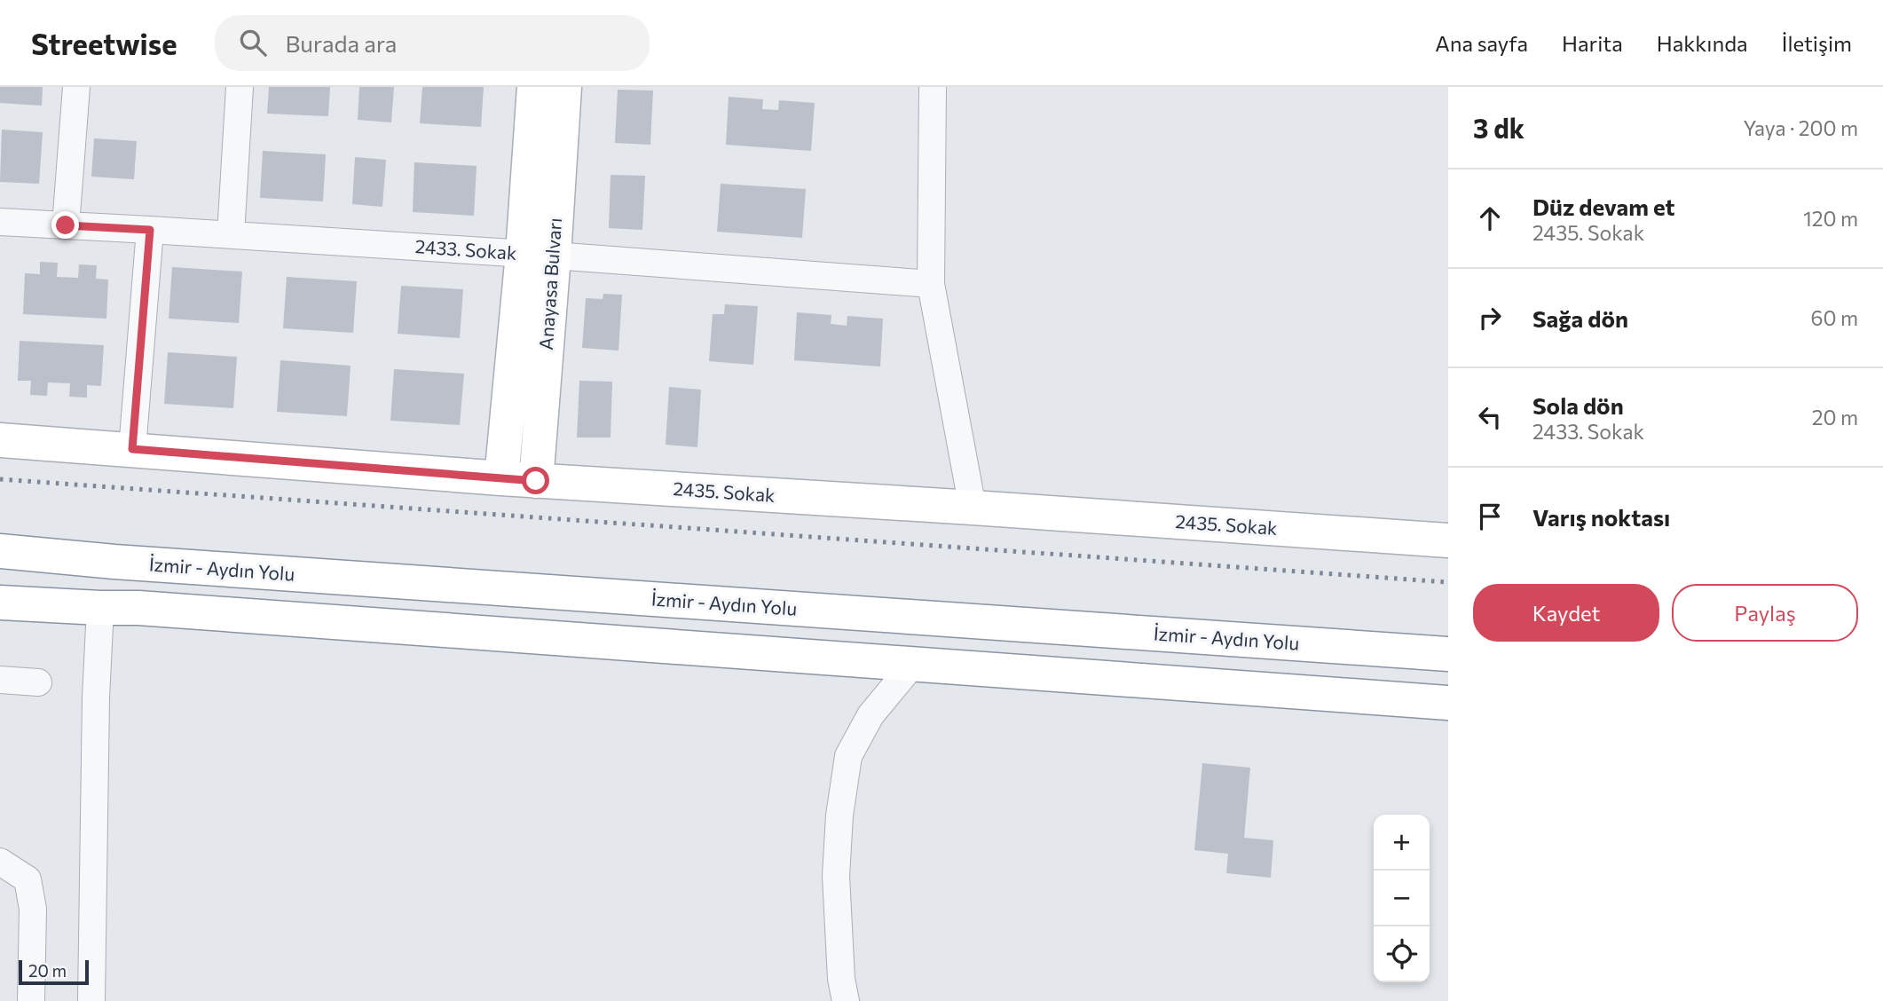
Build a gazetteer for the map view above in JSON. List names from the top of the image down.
{
  "streets": {
    "main road": ["Anayasa Bulvarı", "2435. Sokak", "İzmir - Aydın Yolu"],
    "street": ["2433. Sokak"]
  },
  "crossings": [
    ["2433. Sokak", "Anayasa Bulvarı"],
    ["Anayasa Bulvarı", "2435. Sokak"]
  ],
  "scale_bar": "20 m",
  "page": {
    "header": "Streetwise",
    "search": "Burada ara",
    "nav": [
      "Ana sayfa",
      "Harita",
      "Hakkında",
      "İletişim"
    ],
    "heading": ["3 dk", "Yaya · 200 m"],
    "list": [
      ["Düz devam et", "2435. Sokak", "120 m"],
      ["Sağa dön", "60 m"],
      ["Sola dön", "2433. Sokak", "20 m"],
      "Varış noktası"
    ],
    "buttons": ["Kaydet", "Paylaş"],
    "map_buttons": ["+", "−"],
    "scale": "20 m"
  }
}
